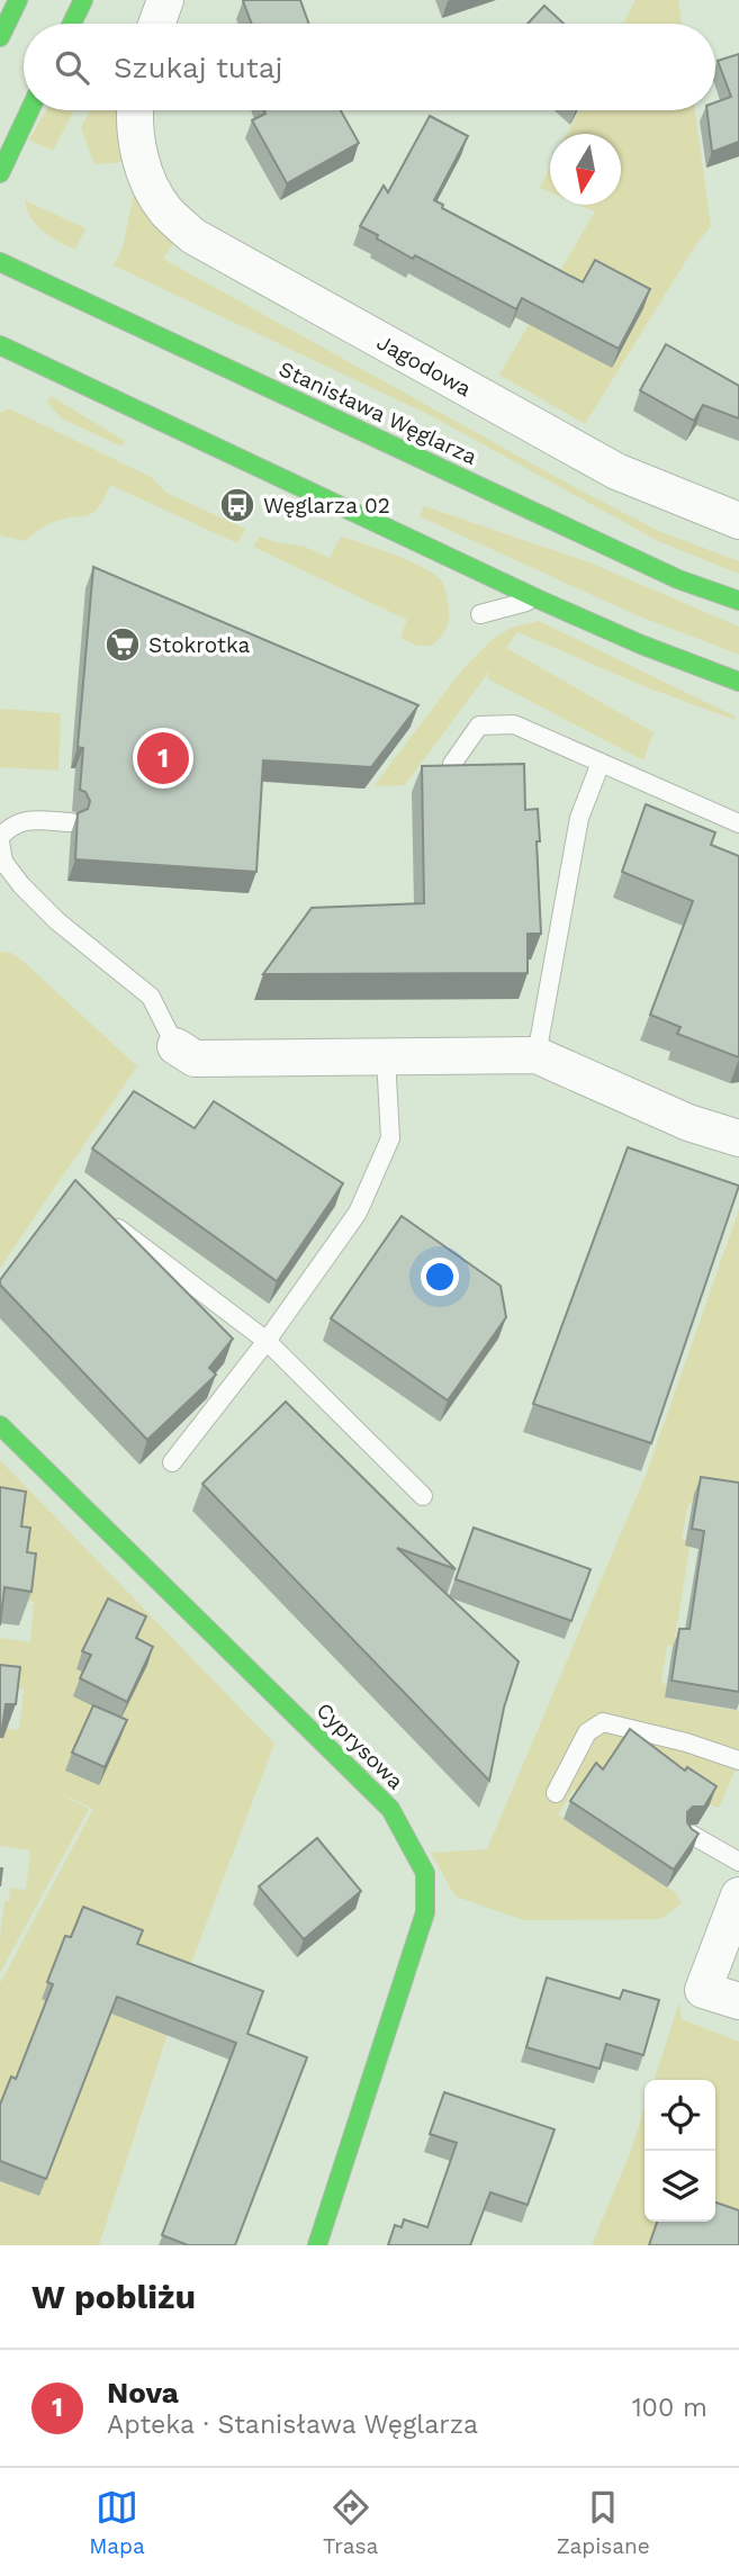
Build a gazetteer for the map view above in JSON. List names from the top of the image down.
{
  "streets": {
    "street": ["Jagodowa", "Stanisława Węglarza", "Cyprysowa"]
  },
  "places": {
    "bus stop": ["Węglarza 02"],
    "supermarket": ["Stokrotka"]
  },
  "north": "bottom",
  "page": {
    "search": "Szukaj tutaj",
    "pins": "1",
    "heading": "W pobliżu",
    "list": [
      {
        "mark": "1",
        "name": "Nova",
        "note": "Apteka · Stanisława Węglarza",
        "value": "100 m"
      }
    ],
    "nav": ["Mapa", "Trasa", "Zapisane"]
  }
}
